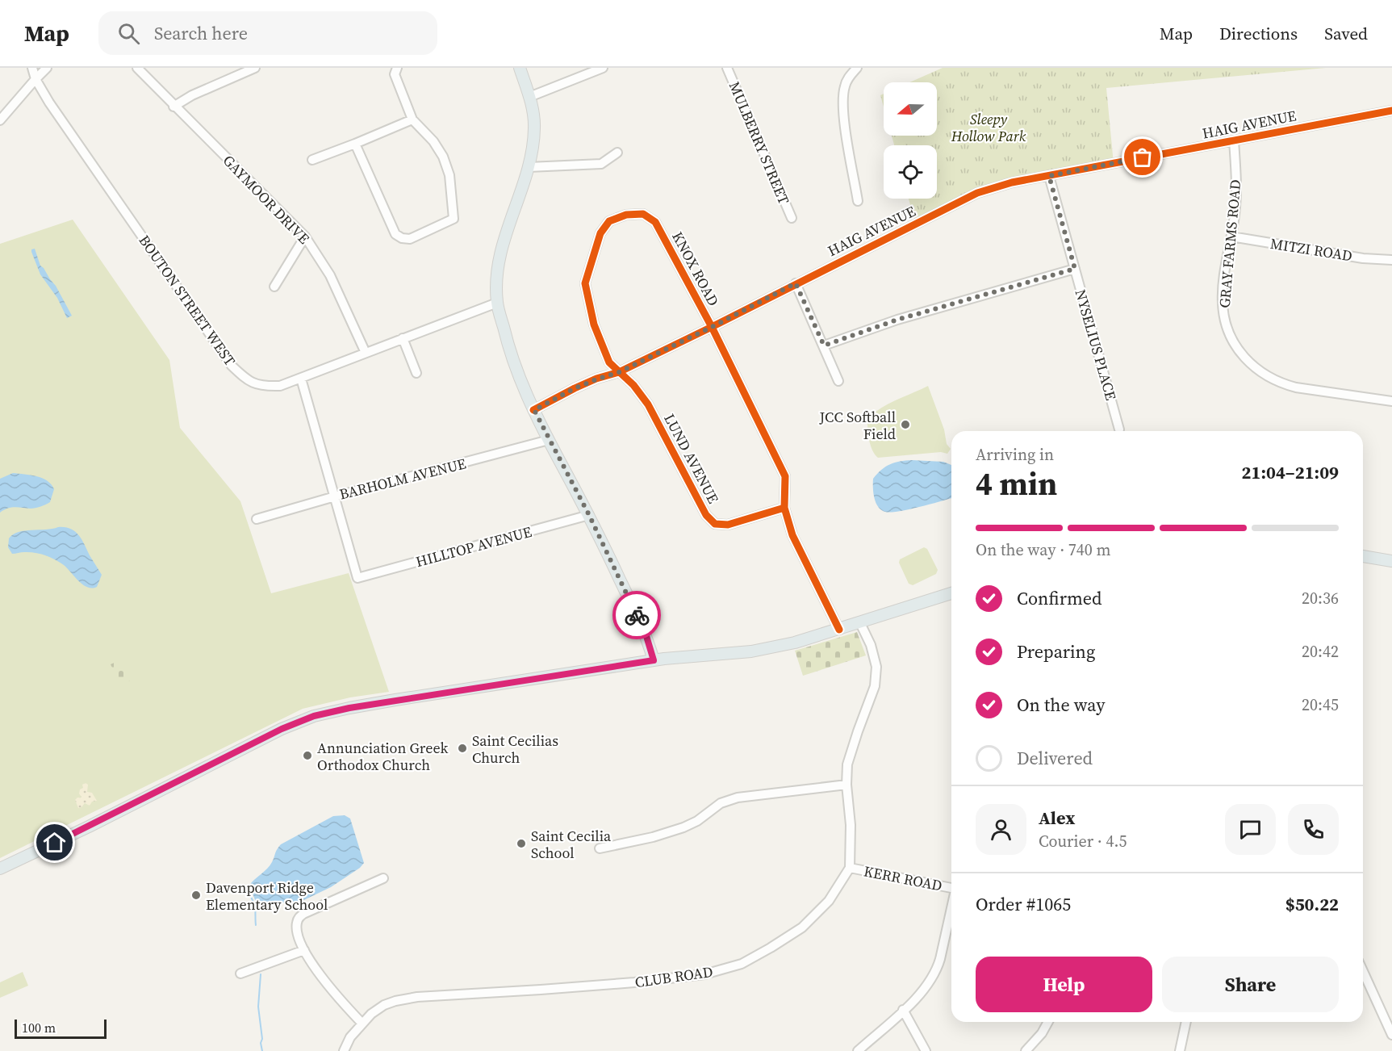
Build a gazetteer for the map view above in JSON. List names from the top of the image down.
{
  "streets": {
    "street": [
      "HAIG AVENUE",
      "MULBERRY STREET",
      "GAYMOOR DRIVE",
      "GRAY FARMS ROAD",
      "MITZI ROAD",
      "KNOX ROAD",
      "BOUTON STREET WEST",
      "NYSELIUS PLACE",
      "LUND AVENUE",
      "BARHOLM AVENUE",
      "HILLTOP AVENUE",
      "KERR ROAD",
      "CLUB ROAD"
    ]
  },
  "crossings": [
    ["HAIG AVENUE", "GRAY FARMS ROAD"],
    ["HAIG AVENUE", "KNOX ROAD"],
    ["HAIG AVENUE", "NYSELIUS PLACE"],
    ["HAIG AVENUE", "LUND AVENUE"],
    ["GAYMOOR DRIVE", "BOUTON STREET WEST"],
    ["GRAY FARMS ROAD", "MITZI ROAD"],
    ["KNOX ROAD", "LUND AVENUE"],
    ["BARHOLM AVENUE", "HILLTOP AVENUE"],
    ["KERR ROAD", "CLUB ROAD"]
  ],
  "parks": ["Sleepy Hollow Park"],
  "places": [
    "JCC Softball Field",
    "Saint Cecilias Church",
    "Annunciation Greek Orthodox Church",
    "Saint Cecilia School",
    "Davenport Ridge Elementary School"
  ],
  "scale_bar": "100 m",
  "north": "left",
  "page": {
    "header": "Map",
    "search": "Search here",
    "nav": ["Map", "Directions", "Saved"],
    "heading": ["4 min", "Arriving in", "21:04–21:09"],
    "panel": [
      "Alex",
      "Courier · 4.5",
      "Order #1065",
      "$50.22"
    ],
    "bar": "On the way · 740 m",
    "list": [
      ["Confirmed", "20:36"],
      ["Preparing", "20:42"],
      ["On the way", "20:45"],
      "Delivered"
    ],
    "buttons": ["Help", "Share"],
    "scale": "100 m"
  }
}
